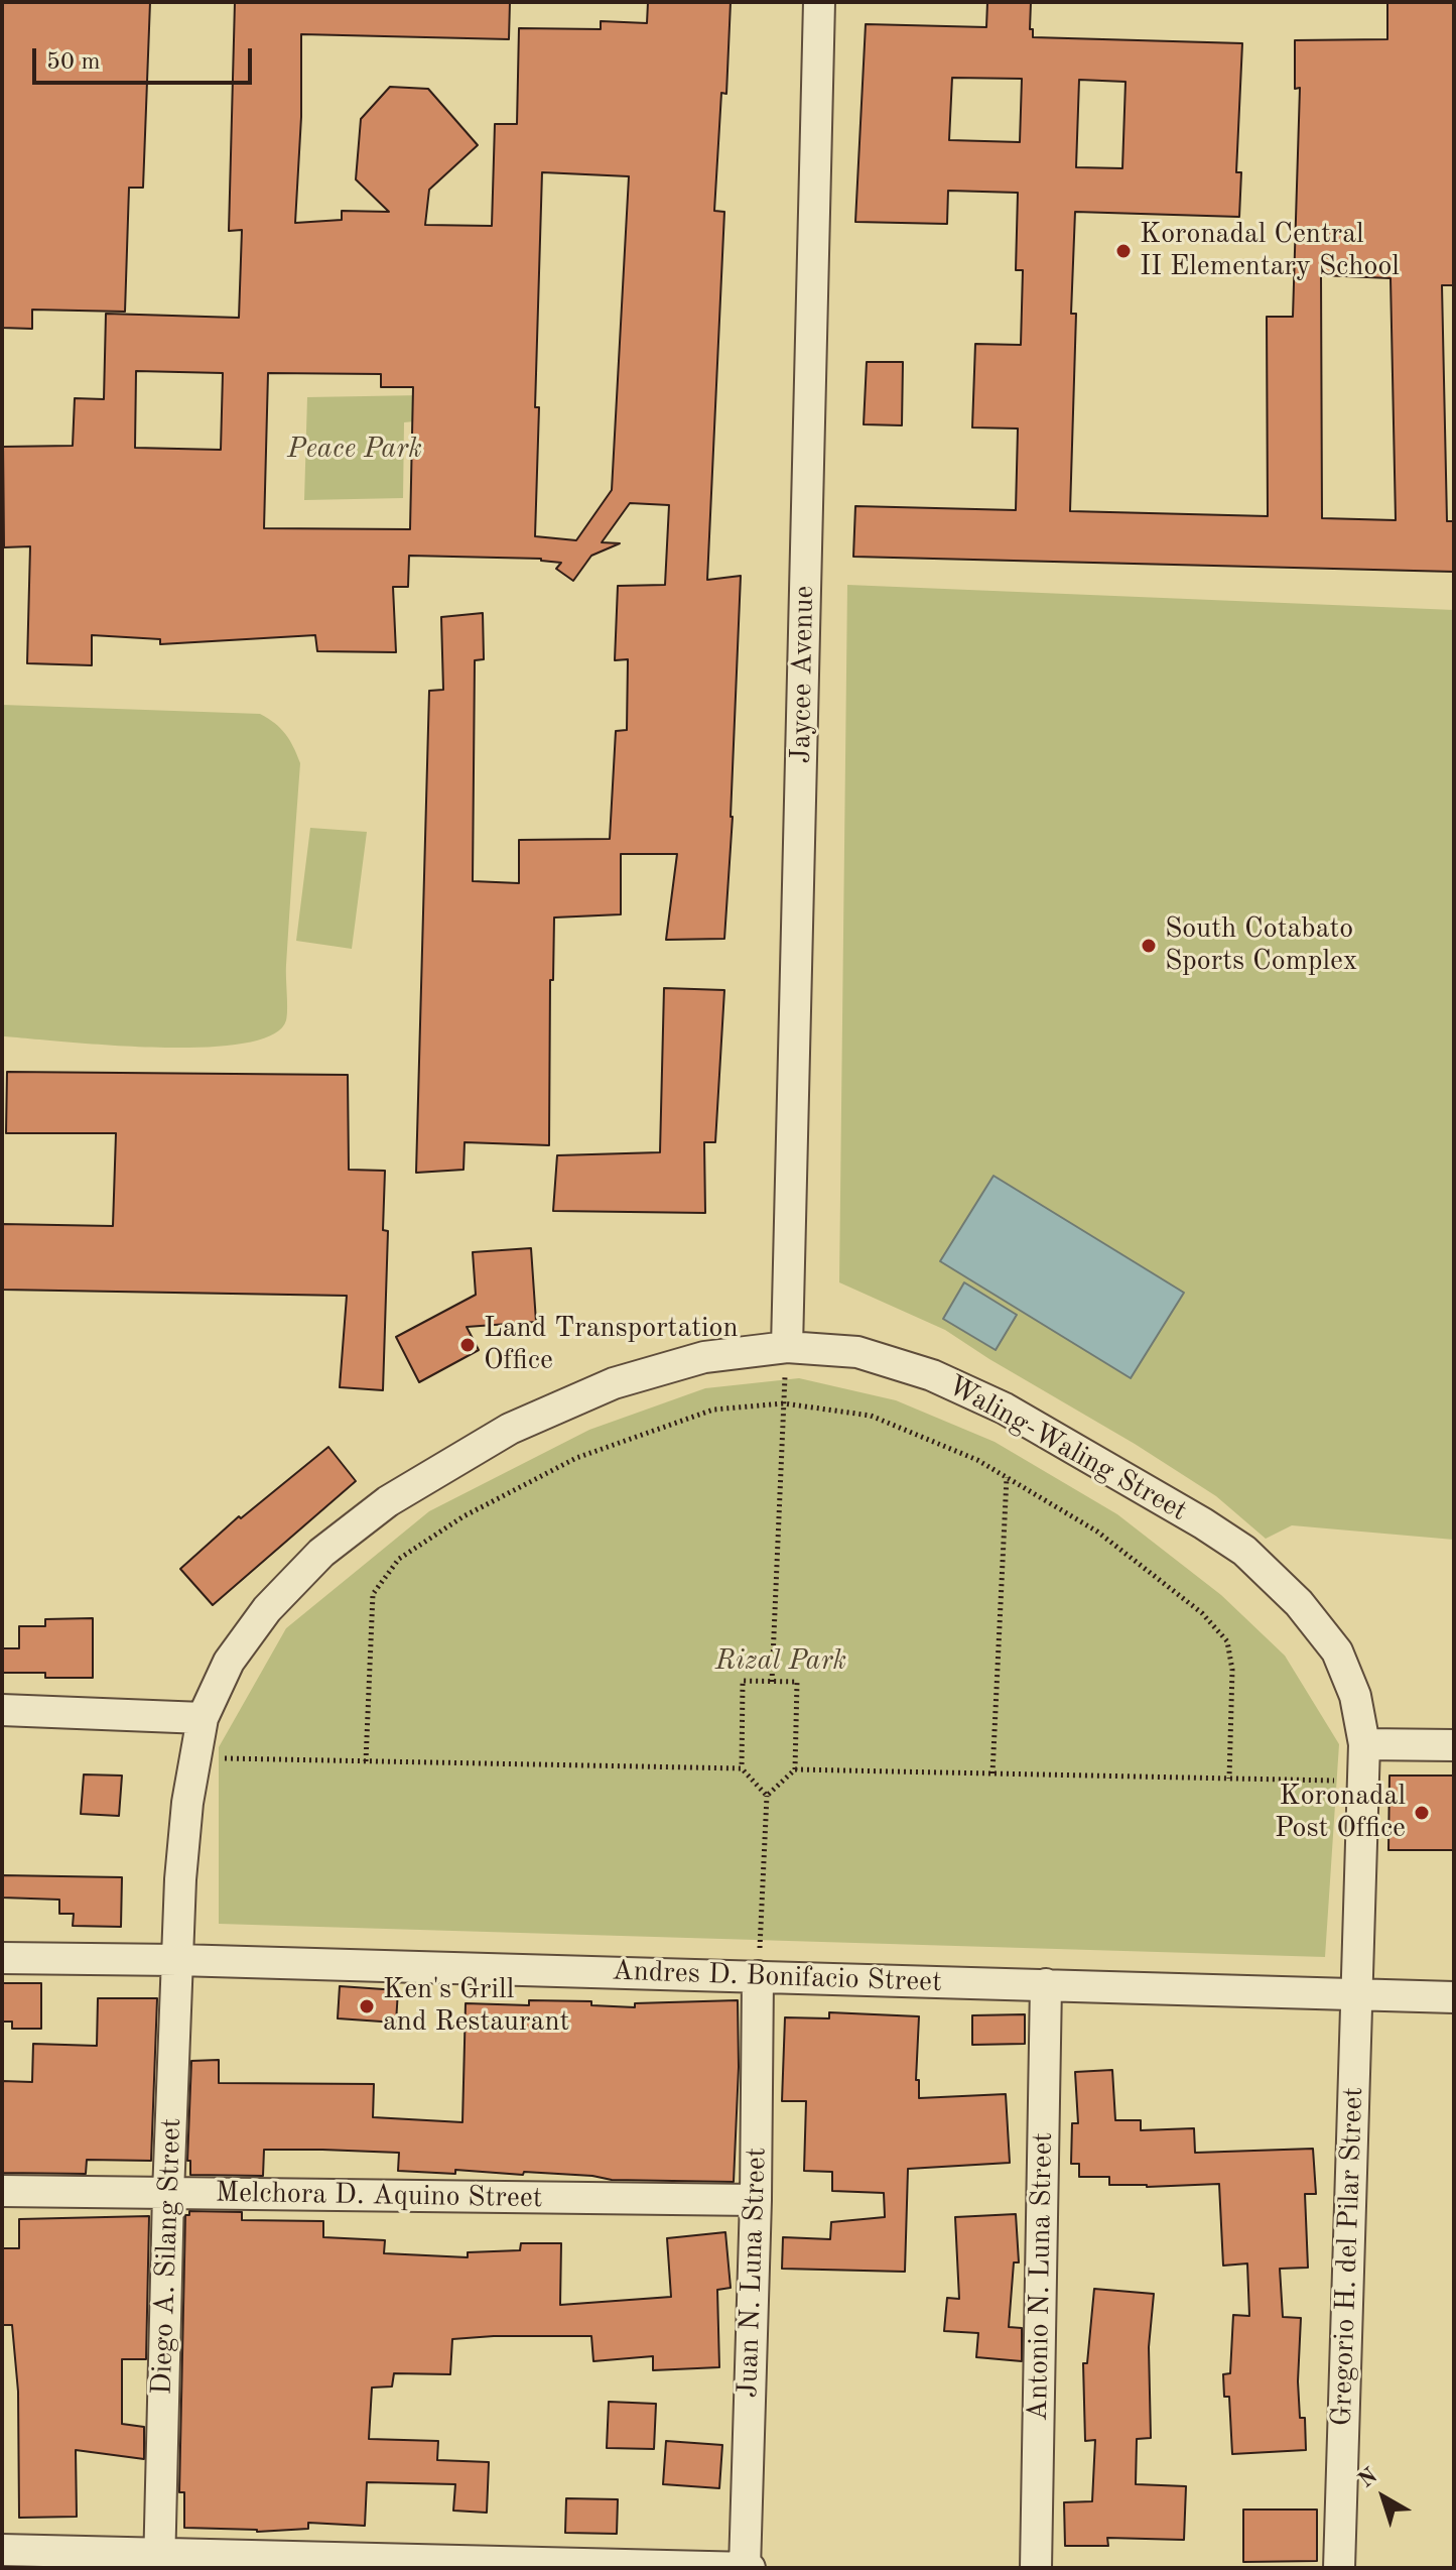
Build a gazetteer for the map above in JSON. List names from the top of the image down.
{
  "streets": {
    "street": [
      "Jaycee Avenue",
      "Waling-Waling Street",
      "Andres D. Bonifacio Street",
      "Melchora D. Aquino Street",
      "Diego A. Silang Street",
      "Gregorio H. del Pilar Street",
      "Juan N. Luna Street",
      "Antonio N. Luna Street"
    ]
  },
  "crossings": [
    ["Jaycee Avenue", "Waling-Waling Street"],
    ["Waling-Waling Street", "Andres D. Bonifacio Street"],
    ["Waling-Waling Street", "Diego A. Silang Street"],
    ["Waling-Waling Street", "Gregorio H. del Pilar Street"],
    ["Andres D. Bonifacio Street", "Diego A. Silang Street"],
    ["Andres D. Bonifacio Street", "Gregorio H. del Pilar Street"],
    ["Andres D. Bonifacio Street", "Juan N. Luna Street"],
    ["Andres D. Bonifacio Street", "Antonio N. Luna Street"],
    ["Melchora D. Aquino Street", "Diego A. Silang Street"],
    ["Melchora D. Aquino Street", "Juan N. Luna Street"]
  ],
  "parks": ["Peace Park", "Rizal Park"],
  "places": [
    "Koronadal Central II Elementary School",
    "South Cotabato Sports Complex",
    "Land Transportation Office",
    "Koronadal Post Office",
    "Ken's Grill and Restaurant"
  ],
  "scale_bar": "50 m",
  "north": "top left"
}
